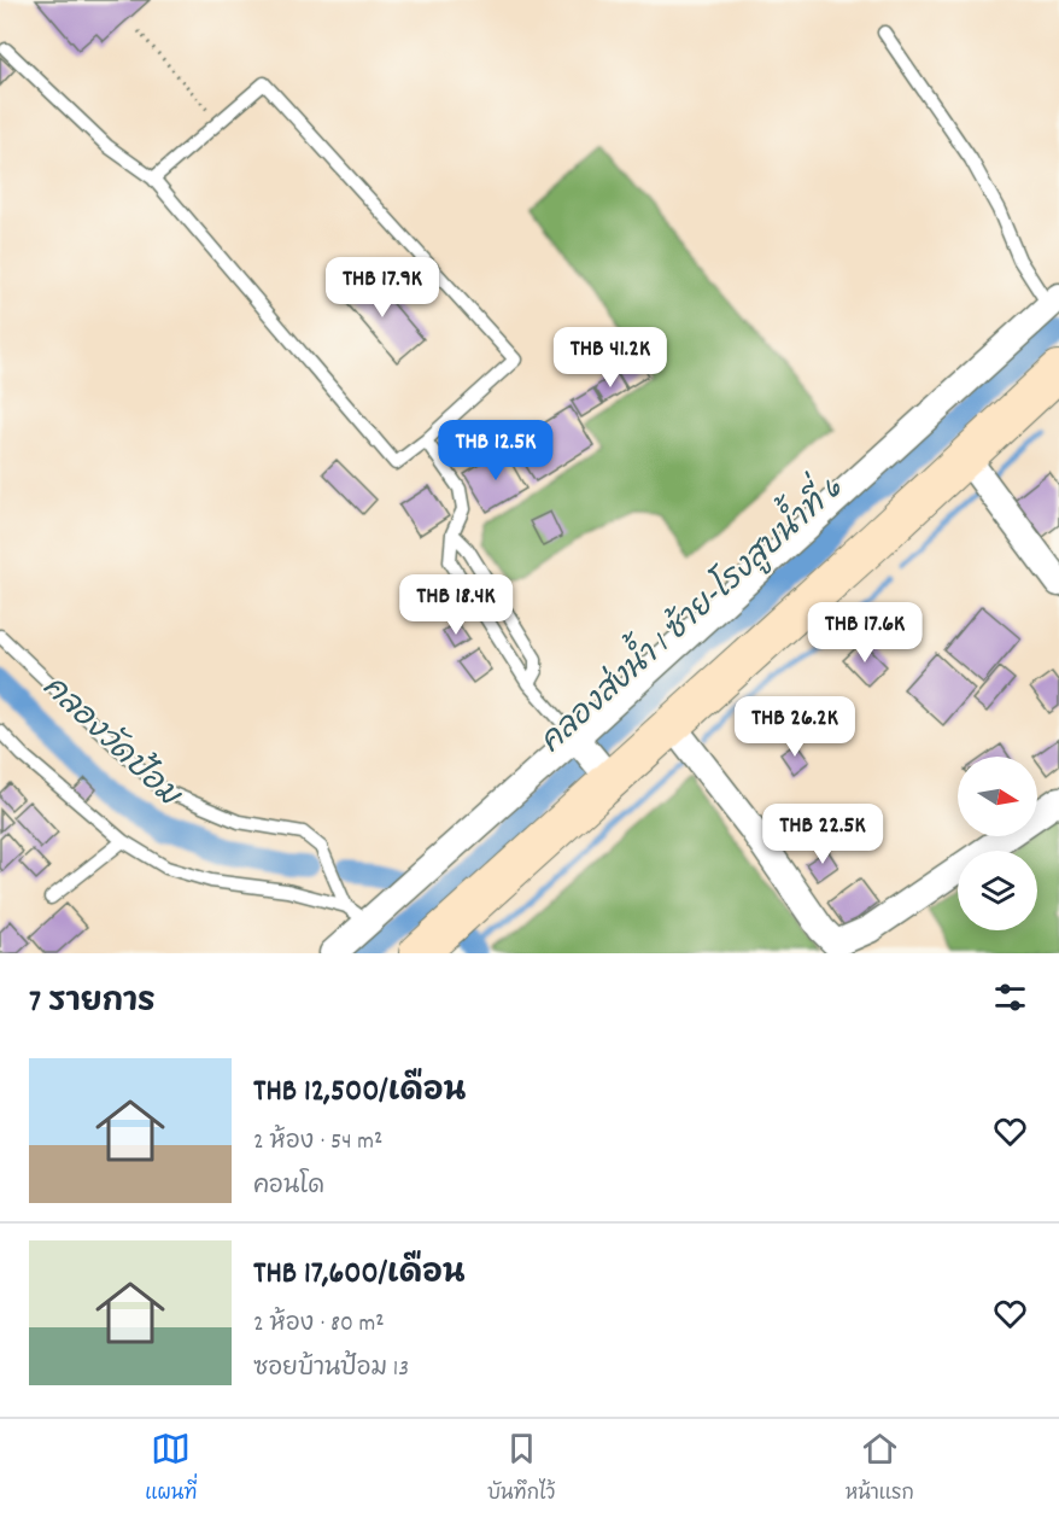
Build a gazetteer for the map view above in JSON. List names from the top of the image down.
{
  "water": ["คลองส่งน้ำ 1 ซ้าย-โรงสูบน้ำที่ 6", "คลองวัดป้อม"],
  "north": "right",
  "page": {
    "price": [
      "THB 17.9K",
      "THB 41.2K",
      "THB 12.5K",
      "THB 18.4K",
      "THB 17.6K",
      "THB 26.2K",
      "THB 22.5K"
    ],
    "heading": "7 รายการ",
    "list": [
      {
        "name": "THB 12,500/เดือน",
        "note": "2 ห้อง · 54 m² · คอนโด"
      },
      {
        "name": "THB 17,600/เดือน",
        "note": "2 ห้อง · 80 m² · ซอยบ้านป้อม 13"
      }
    ],
    "tabs": ["แผนที่", "บันทึกไว้", "หน้าแรก"]
  }
}
